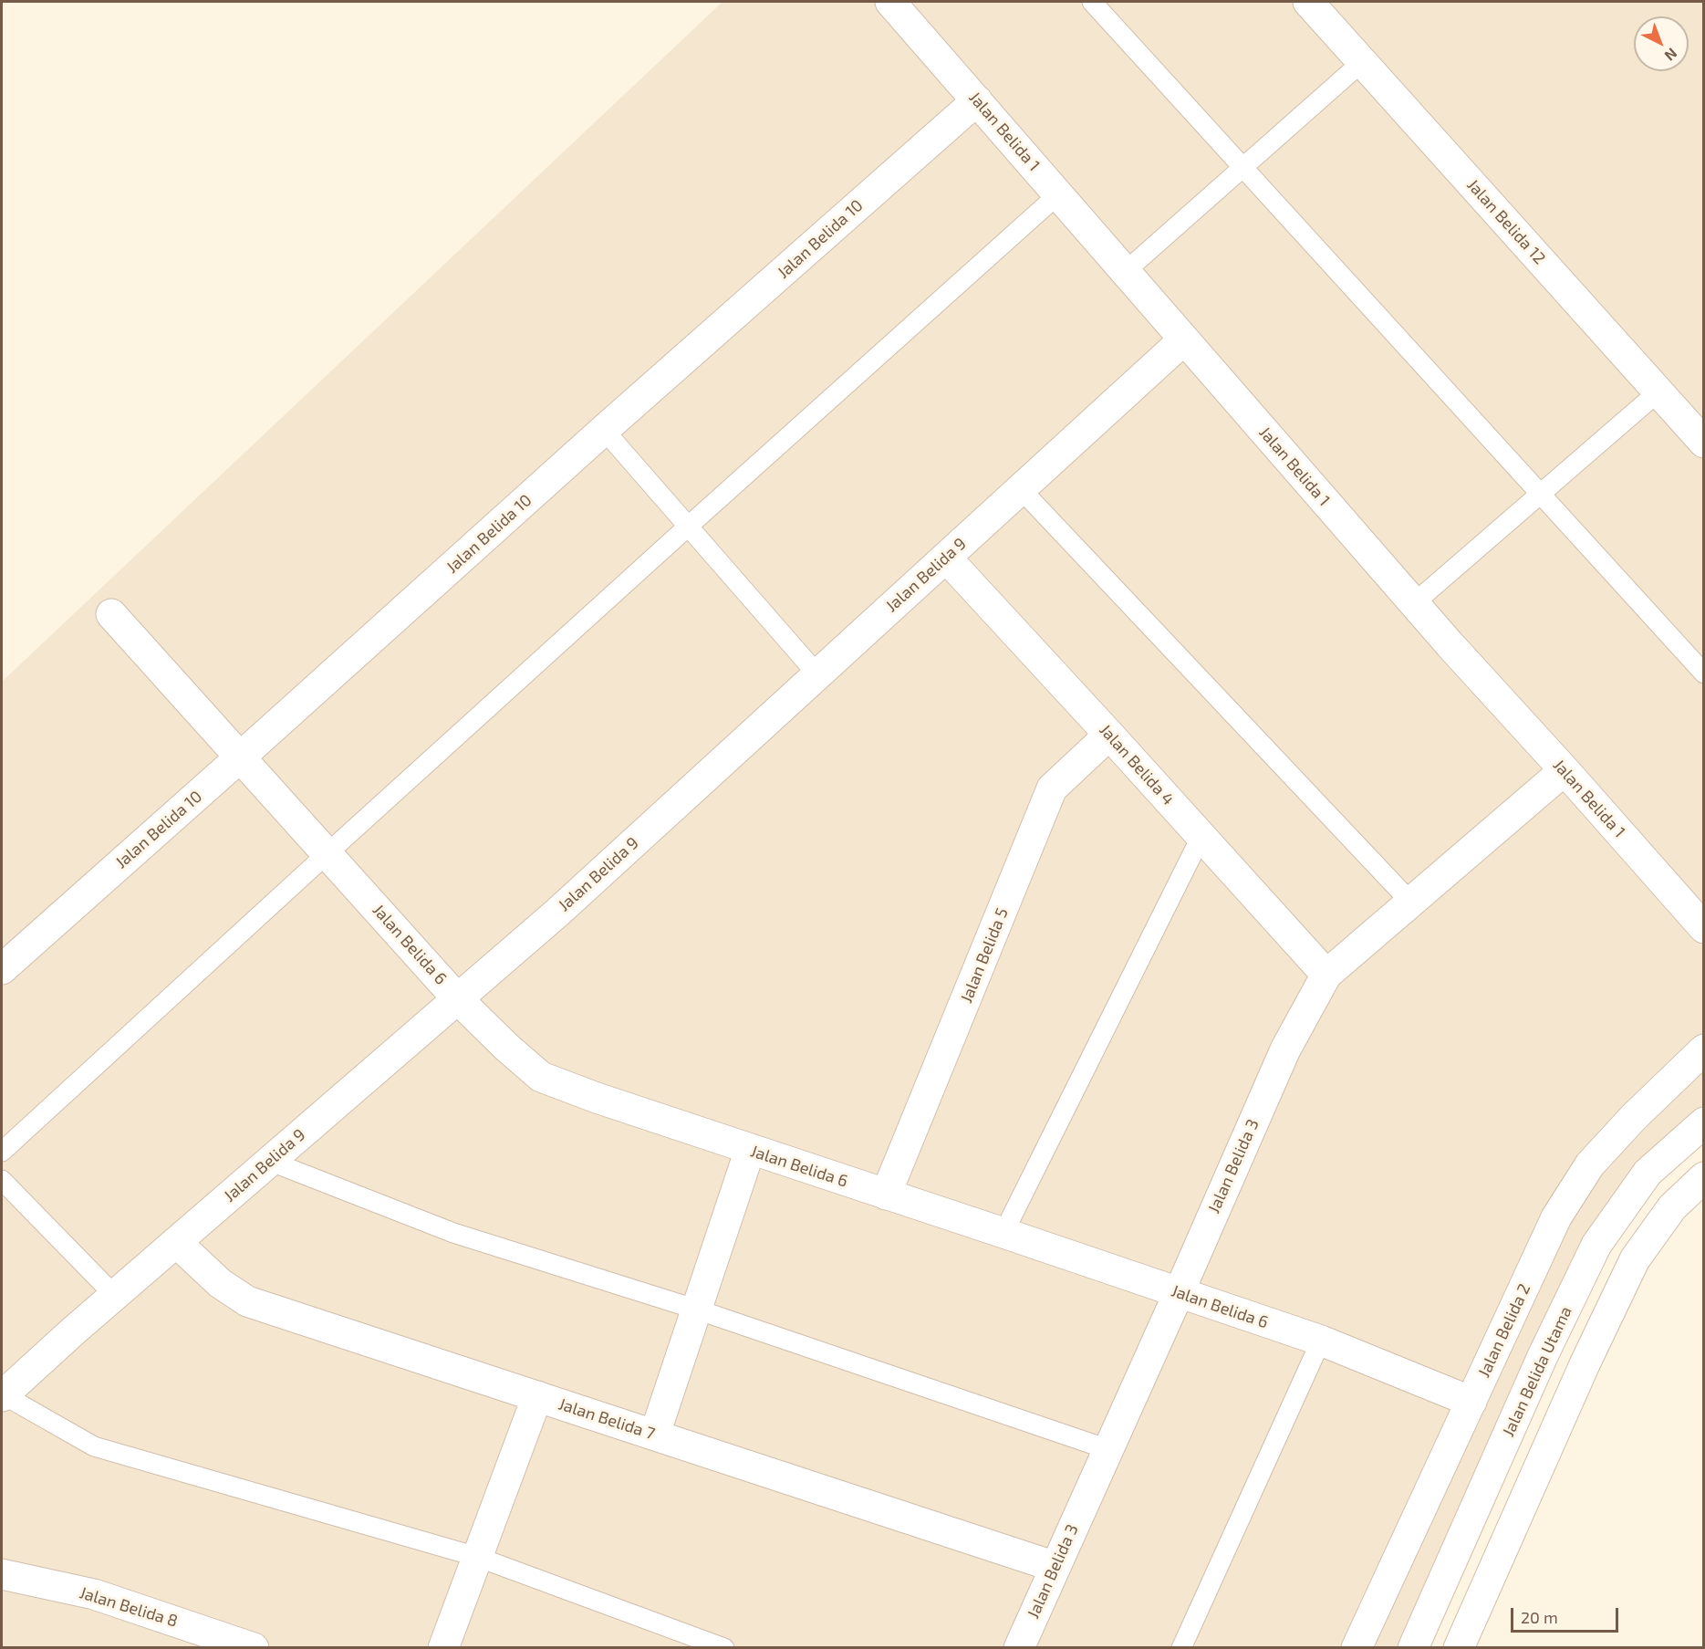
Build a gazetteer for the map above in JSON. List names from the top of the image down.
{
  "streets": {
    "street": [
      "Jalan Belida 1",
      "Jalan Belida 12",
      "Jalan Belida 10",
      "Jalan Belida 9",
      "Jalan Belida 4",
      "Jalan Belida 6",
      "Jalan Belida 5",
      "Jalan Belida 3",
      "Jalan Belida 2",
      "Jalan Belida Utama",
      "Jalan Belida 7",
      "Jalan Belida 8"
    ]
  },
  "crossings": [
    ["Jalan Belida 1", "Jalan Belida 10"],
    ["Jalan Belida 1", "Jalan Belida 9"],
    ["Jalan Belida 1", "Jalan Belida 3"],
    ["Jalan Belida 10", "Jalan Belida 6"],
    ["Jalan Belida 9", "Jalan Belida 4"],
    ["Jalan Belida 9", "Jalan Belida 6"],
    ["Jalan Belida 9", "Jalan Belida 7"],
    ["Jalan Belida 4", "Jalan Belida 5"],
    ["Jalan Belida 4", "Jalan Belida 3"],
    ["Jalan Belida 6", "Jalan Belida 5"],
    ["Jalan Belida 6", "Jalan Belida 3"],
    ["Jalan Belida 6", "Jalan Belida 2"],
    ["Jalan Belida 3", "Jalan Belida 7"]
  ],
  "scale_bar": "20 m",
  "north": "bottom right"
}
